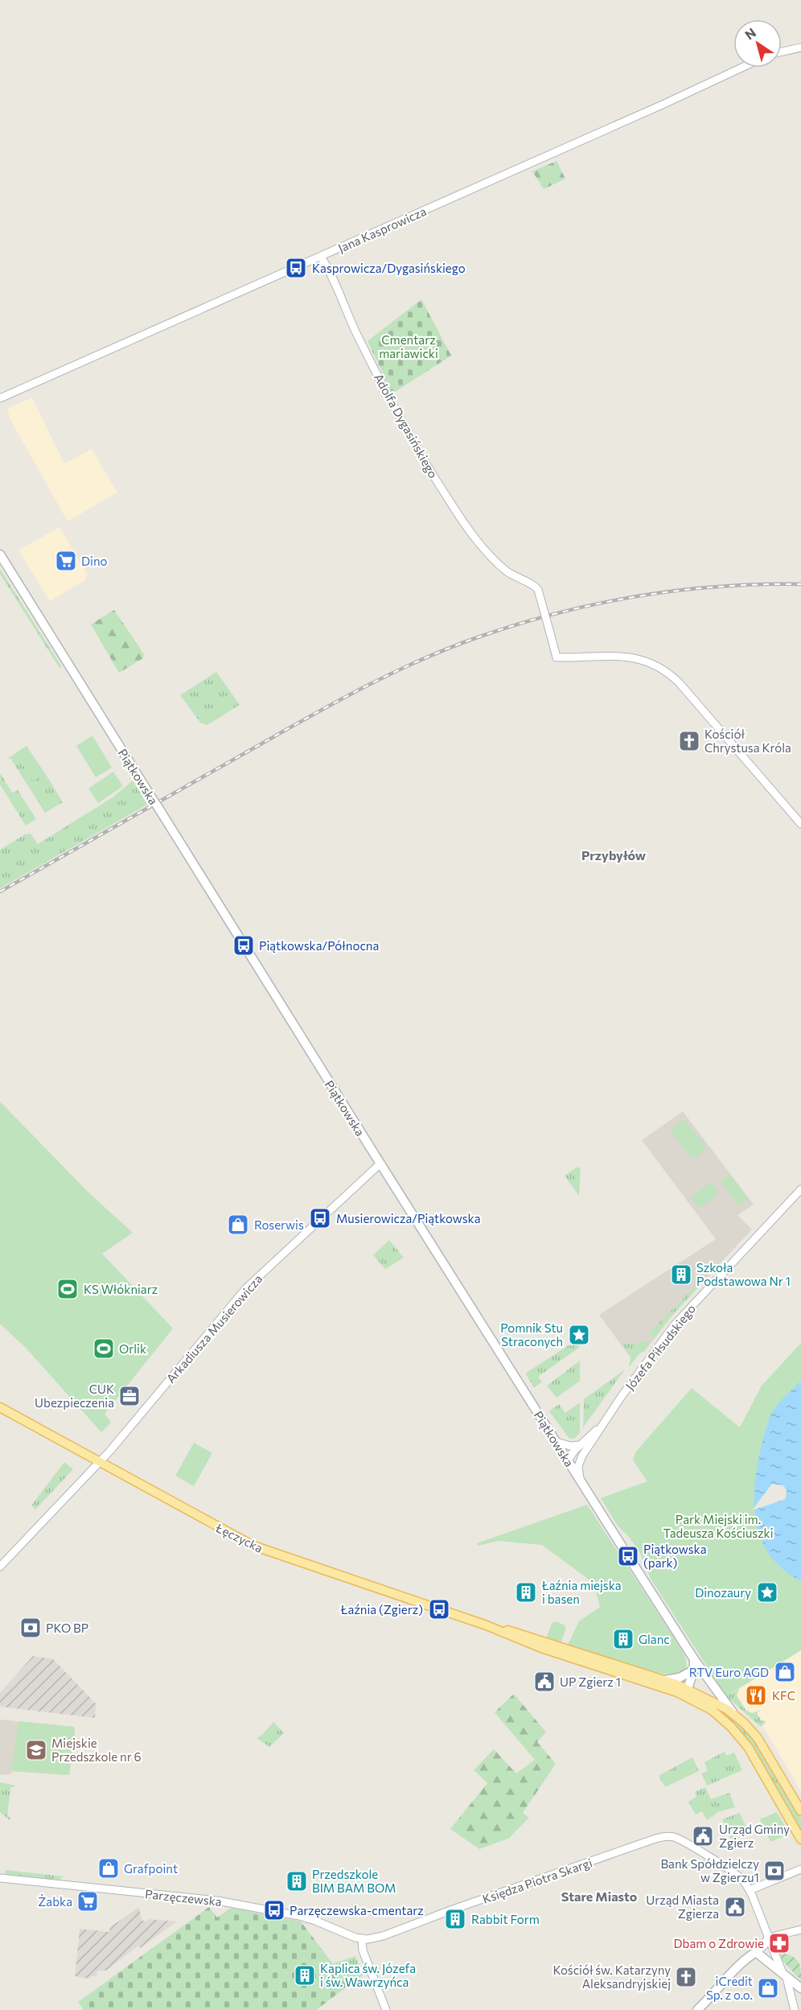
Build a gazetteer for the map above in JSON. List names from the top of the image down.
{
  "streets": {
    "main road": ["Piątkowska", "Łęczycka"],
    "street": [
      "Jana Kasprowicza",
      "Adolfa Dygasińskiego",
      "Arkadiusza Musierowicza",
      "Józefa Piłsudskiego",
      "Księdza Piotra Skargi",
      "Parzęczewska"
    ]
  },
  "crossings": [
    ["Jana Kasprowicza", "Adolfa Dygasińskiego"],
    ["Piątkowska", "Arkadiusza Musierowicza"],
    ["Piątkowska", "Józefa Piłsudskiego"],
    ["Arkadiusza Musierowicza", "Łęczycka"],
    ["Księdza Piotra Skargi", "Parzęczewska"]
  ],
  "districts": ["Przybyłów", "Stare Miasto"],
  "parks": ["Cmentarz mariawicki", "Park Miejski im. Tadeusza Kościuszki"],
  "places": {
    "bus stop": [
      "Kasprowicza/Dygasińskiego",
      "Piątkowska/Północna",
      "Musierowicza/Piątkowska",
      "Piątkowska (park)",
      "Łaźnia (Zgierz)",
      "Parzęczewska-cmentarz"
    ],
    "supermarket": ["Dino", "Żabka"],
    "church": ["Kościół Chrystusa Króla", "Kościół św. Katarzyny Aleksandryjskiej"],
    "shop": [
      "Roserwis",
      "RTV Euro AGD",
      "Grafpoint",
      "iCredit Sp. z o.o."
    ],
    "building": [
      "Szkoła Podstawowa Nr 1",
      "Łaźnia miejska i basen",
      "Glanc",
      "Przedszkole BIM BAM BOM",
      "Rabbit Form",
      "Kaplica św. Józefa i św. Wawrzyńca"
    ],
    "sports": ["KS Włókniarz", "Orlik"],
    "place": ["Pomnik Stu Straconych", "Dinozaury"],
    "office": ["CUK Ubezpieczenia"],
    "bank": ["PKO BP", "Bank Spółdzielczy w Zgierzu1"],
    "public building": ["UP Zgierz 1", "Urząd Gminy Zgierz", "Urząd Miasta Zgierza"],
    "restaurant": ["KFC"],
    "school or university": ["Miejskie Przedszkole nr 6"],
    "pharmacy": ["Dbam o Zdrowie"]
  },
  "north": "top left"
}
